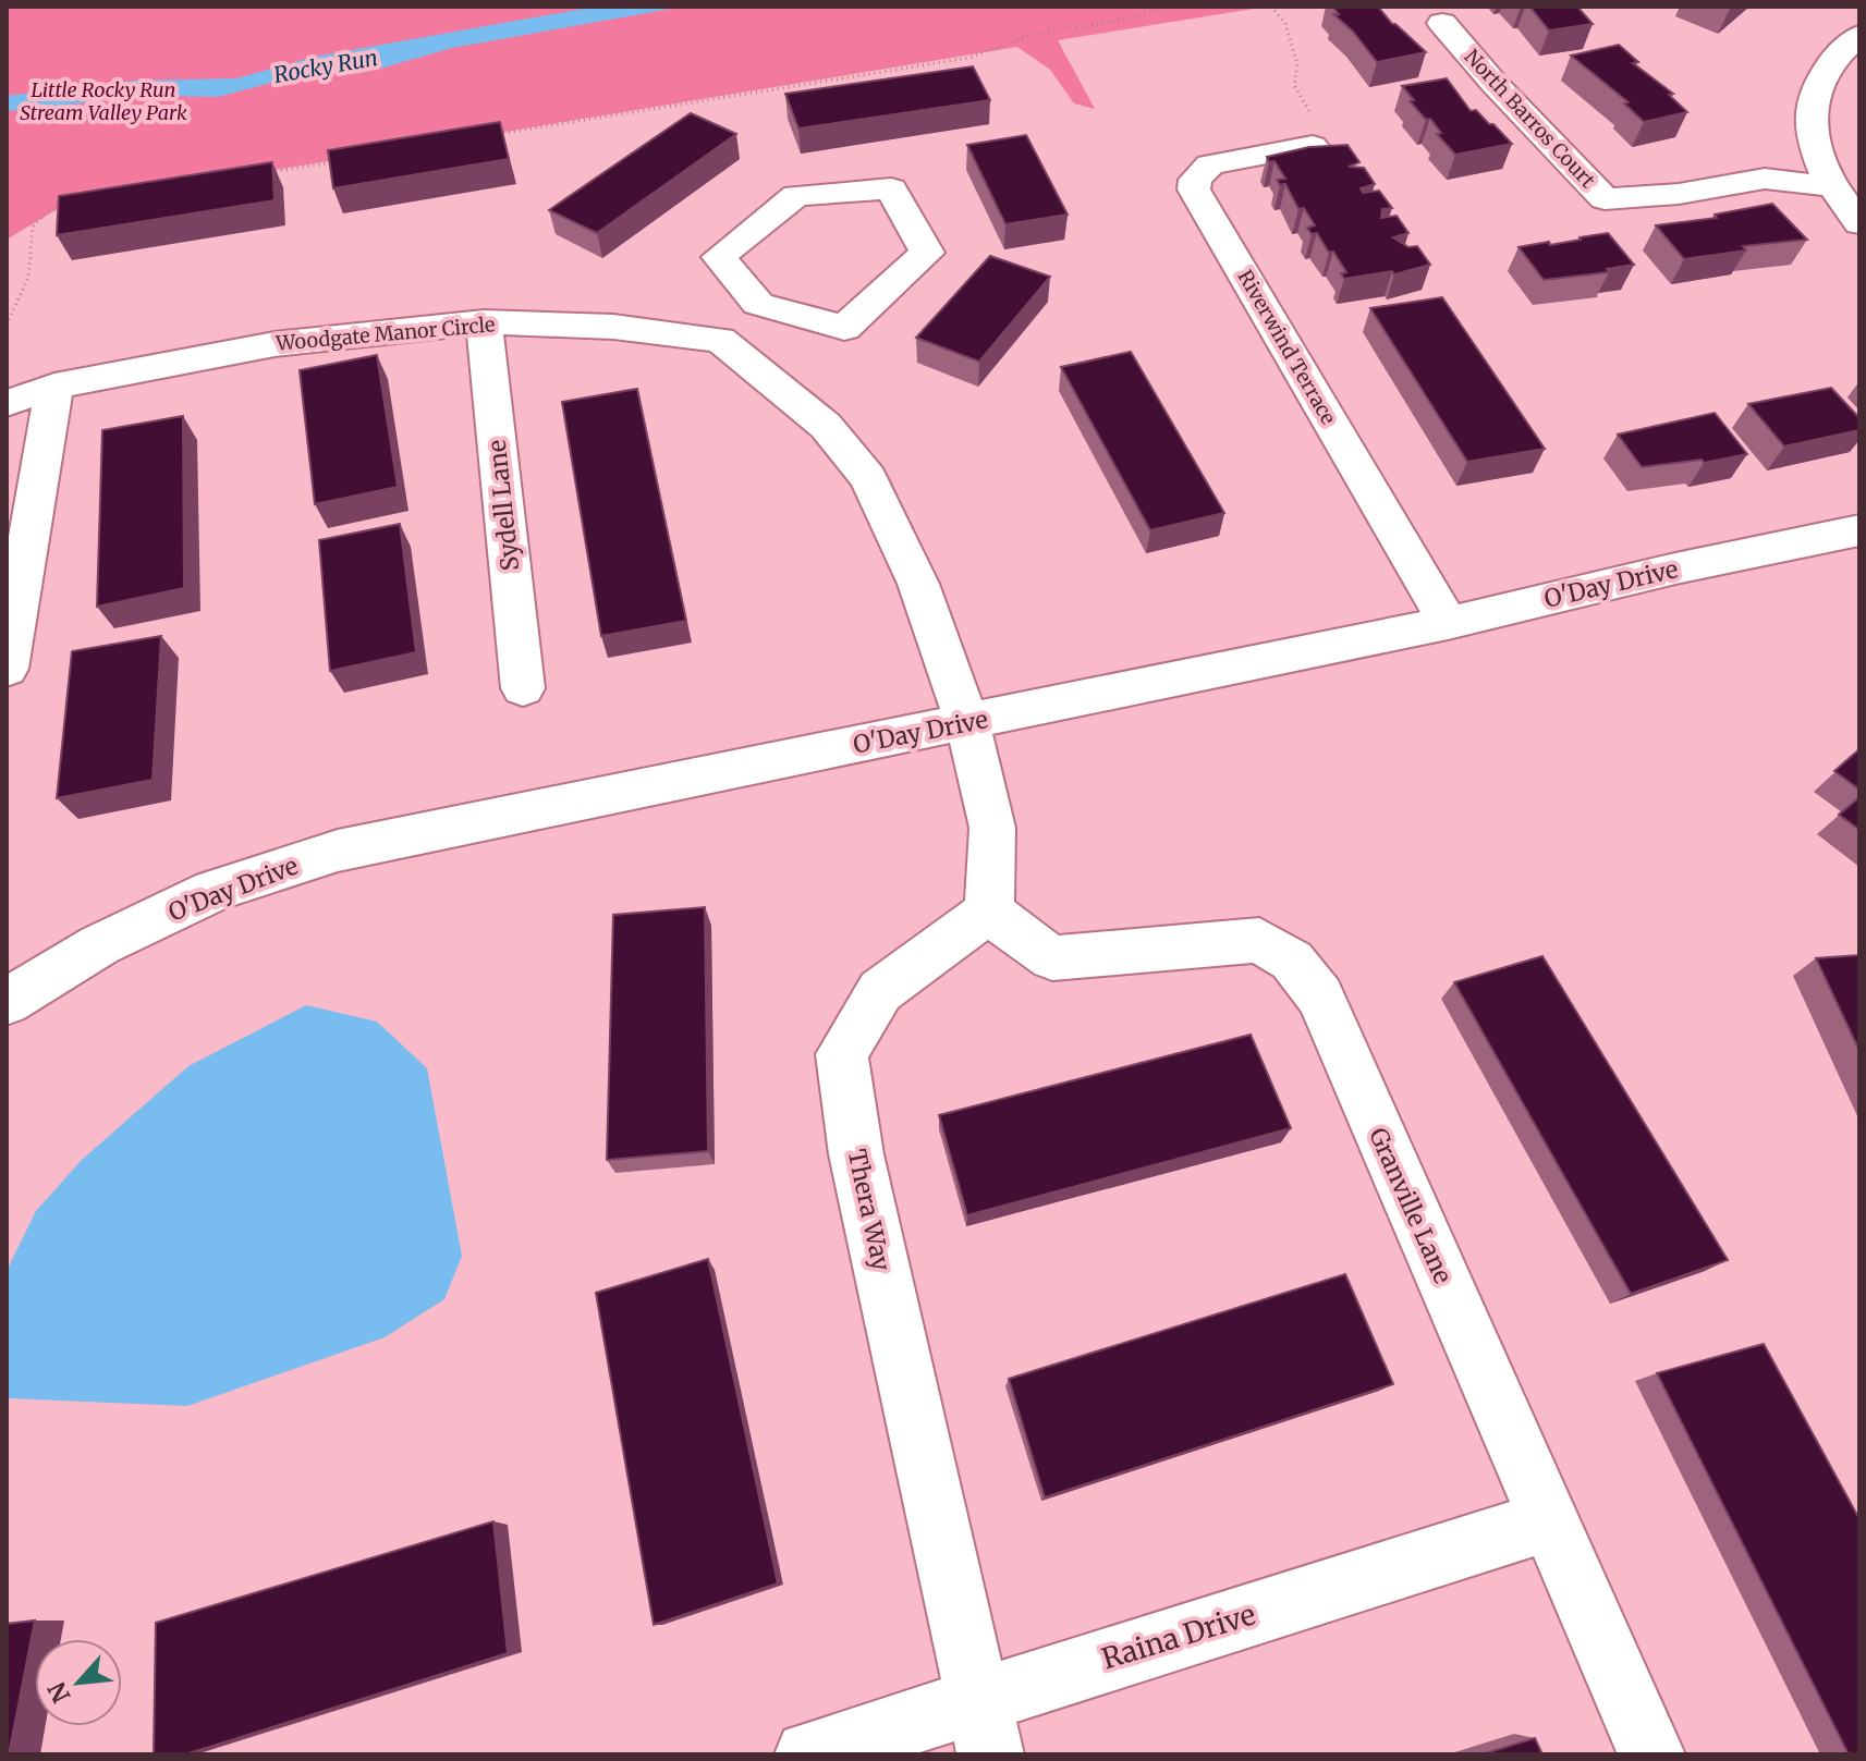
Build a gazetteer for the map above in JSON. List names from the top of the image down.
{
  "streets": {
    "street": [
      "North Barros Court",
      "Woodgate Manor Circle",
      "Riverwind Terrace",
      "Sydell Lane",
      "O'Day Drive",
      "Granville Lane",
      "Thera Way",
      "Raina Drive"
    ]
  },
  "crossings": [
    ["Woodgate Manor Circle", "Sydell Lane"],
    ["Riverwind Terrace", "O'Day Drive"],
    ["Granville Lane", "Thera Way"],
    ["Granville Lane", "Raina Drive"],
    ["Thera Way", "Raina Drive"]
  ],
  "water": ["Rocky Run"],
  "parks": ["Little Rocky Run Stream Valley Park"],
  "north": "bottom left"
}
